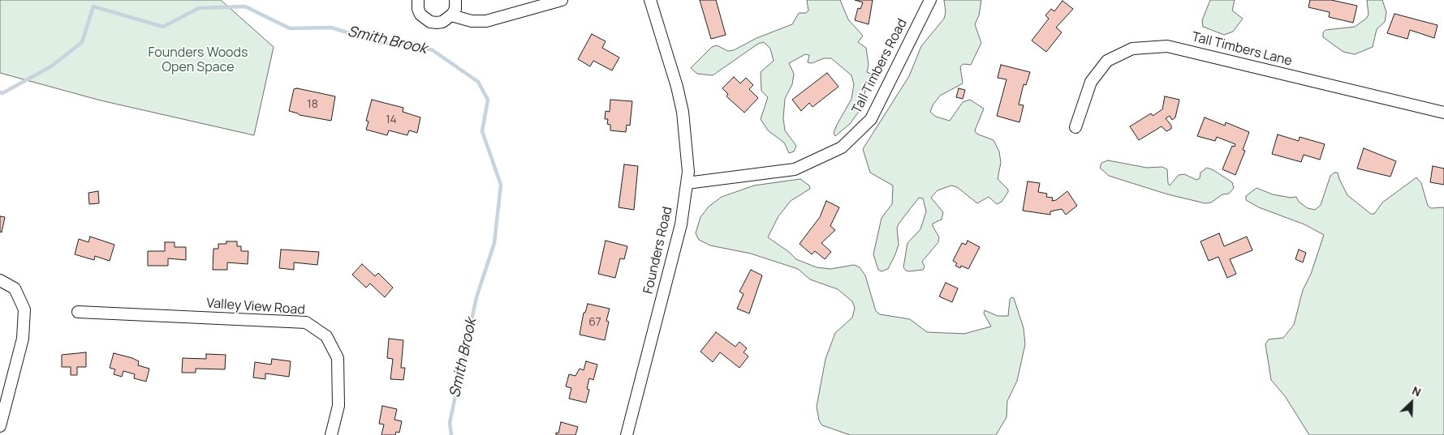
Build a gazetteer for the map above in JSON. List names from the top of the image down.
{
  "streets": {
    "street": [
      "Tall Timbers Lane",
      "Tall Timbers Road",
      "Founders Road",
      "Valley View Road"
    ]
  },
  "crossings": [
    ["Tall Timbers Road", "Founders Road"]
  ],
  "water": ["Smith Brook"],
  "parks": ["Founders Woods Open Space"],
  "house_numbers": ["18", "14", "67"],
  "north": "top right"
}
